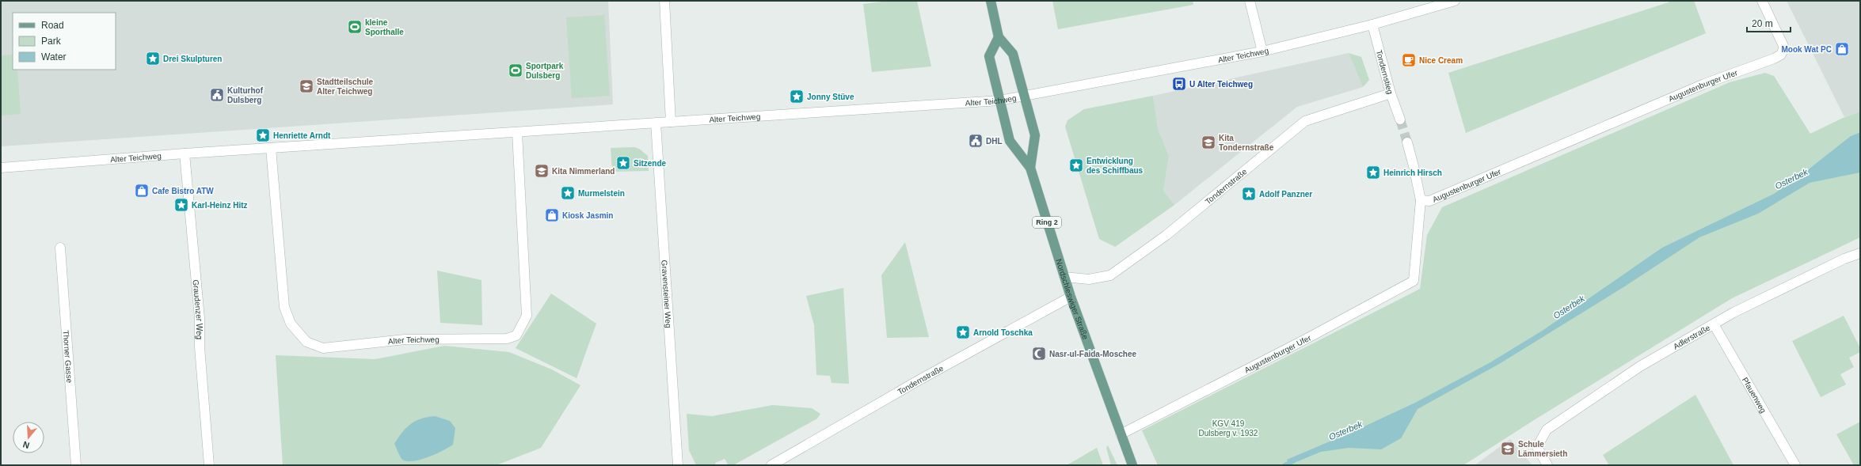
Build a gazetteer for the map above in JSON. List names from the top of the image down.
{
  "streets": {
    "main road": ["Ring 2", "Nordschleswiger Straße"],
    "street": [
      "Alter Teichweg",
      "Tondernstieg",
      "Augustenburger Ufer",
      "Tondernstraße",
      "Gravensteiner Weg",
      "Graudenzer Weg",
      "Adlerstraße",
      "Thorner Gasse",
      "Pfauenweg"
    ]
  },
  "crossings": [
    ["Alter Teichweg", "Tondernstieg"],
    ["Alter Teichweg", "Gravensteiner Weg"],
    ["Alter Teichweg", "Nordschleswiger Straße"],
    ["Alter Teichweg", "Graudenzer Weg"],
    ["Tondernstieg", "Tondernstraße"],
    ["Augustenburger Ufer", "Nordschleswiger Straße"],
    ["Tondernstraße", "Nordschleswiger Straße"],
    ["Adlerstraße", "Pfauenweg"]
  ],
  "water": ["Osterbek"],
  "parks": ["KGV 419 Dulsberg v. 1932"],
  "places": {
    "sports": ["kleine Sporthalle", "Sportpark Dulsberg"],
    "shop": ["Mook Wat PC", "Cafe Bistro ATW", "Kiosk Jasmin"],
    "place": [
      "Drei Skulpturen",
      "Jonny Stüve",
      "Henriette Arndt",
      "Sitzende",
      "Entwicklung des Schiffbaus",
      "Heinrich Hirsch",
      "Murmelstein",
      "Adolf Panzner",
      "Karl-Heinz Hitz",
      "Arnold Toschka"
    ],
    "cafe": ["Nice Cream"],
    "bus stop": ["U Alter Teichweg"],
    "school or university": [
      "Stadtteilschule Alter Teichweg",
      "Kita Tondernstraße",
      "Kita Nimmerland",
      "Schule Lämmersieth"
    ],
    "public building": ["Kulturhof Dulsberg", "DHL"],
    "mosque": ["Nasr-ul-Faida-Moschee"]
  },
  "legend": ["Road", "Park", "Water"],
  "scale_bar": "20 m",
  "north": "bottom"
}
